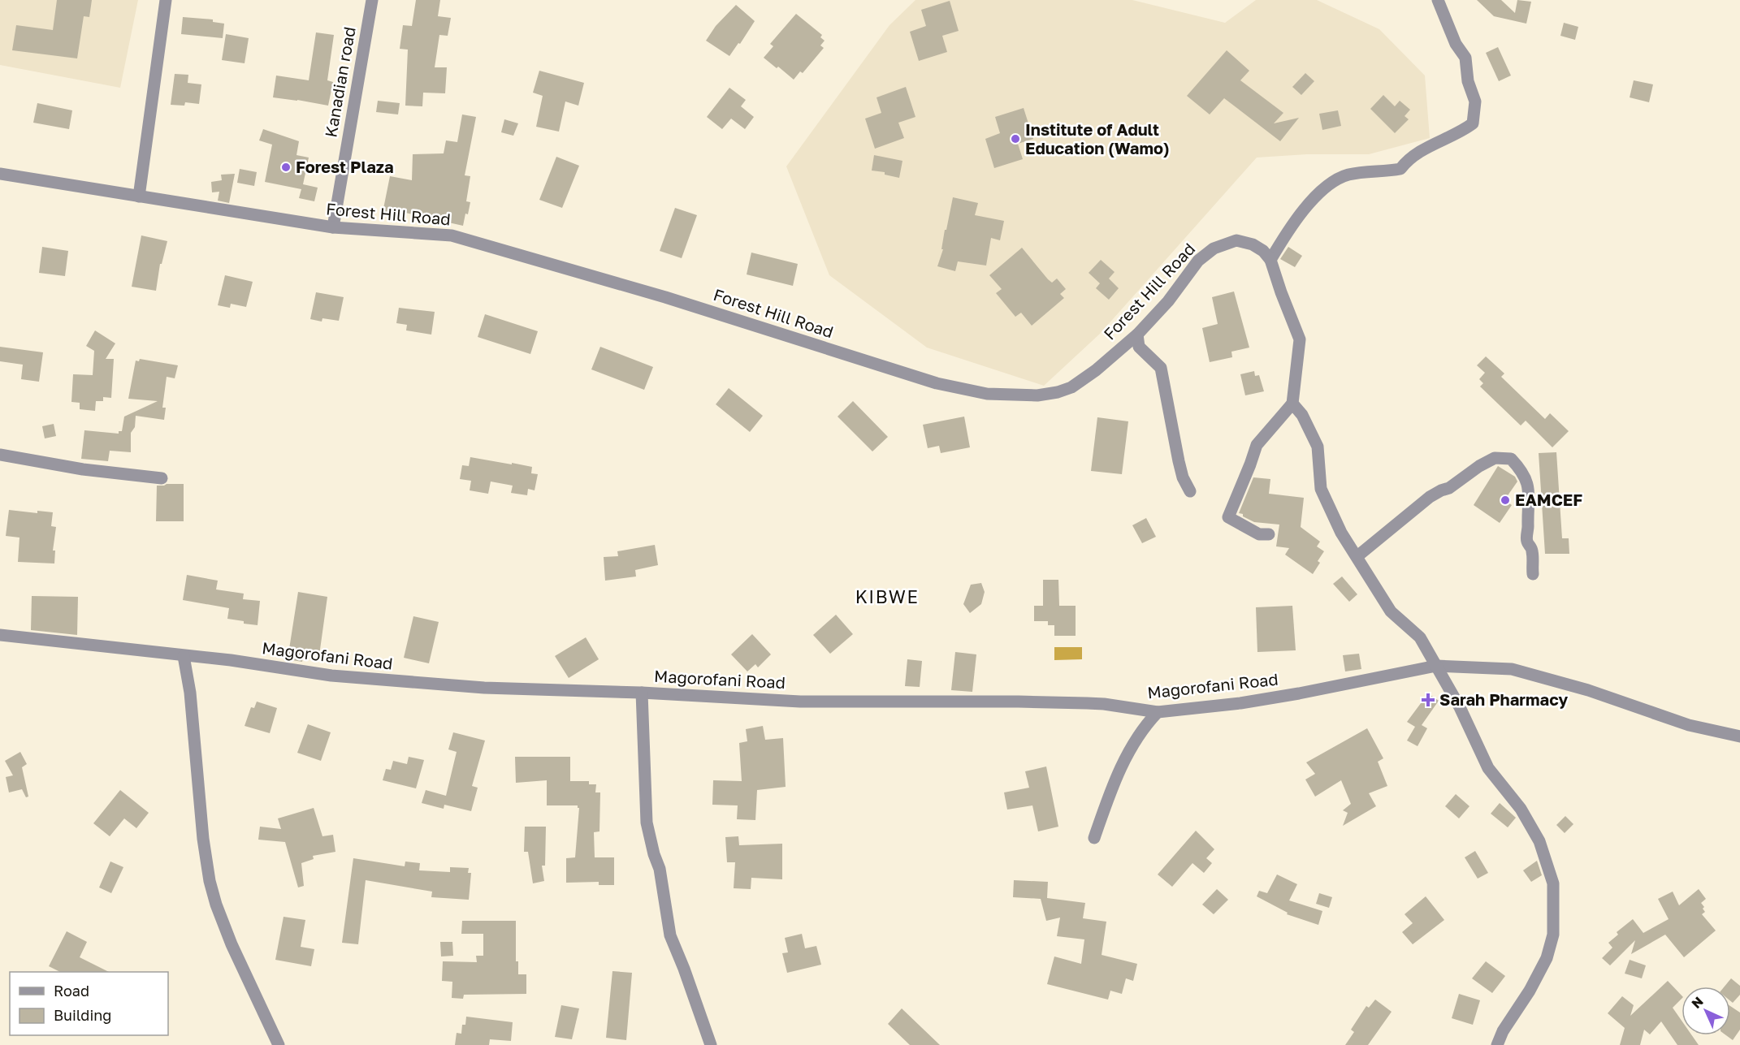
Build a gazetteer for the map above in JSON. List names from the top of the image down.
{
  "streets": {
    "street": ["Kanadian road", "Forest Hill Road", "Magorofani Road"]
  },
  "crossings": [
    ["Kanadian road", "Forest Hill Road"]
  ],
  "districts": ["KIBWE"],
  "places": {
    "other": ["Institute of Adult Education (Wamo)", "Forest Plaza", "EAMCEF"],
    "health": ["Sarah Pharmacy"]
  },
  "legend": ["Road", "Building"],
  "north": "top left"
}
